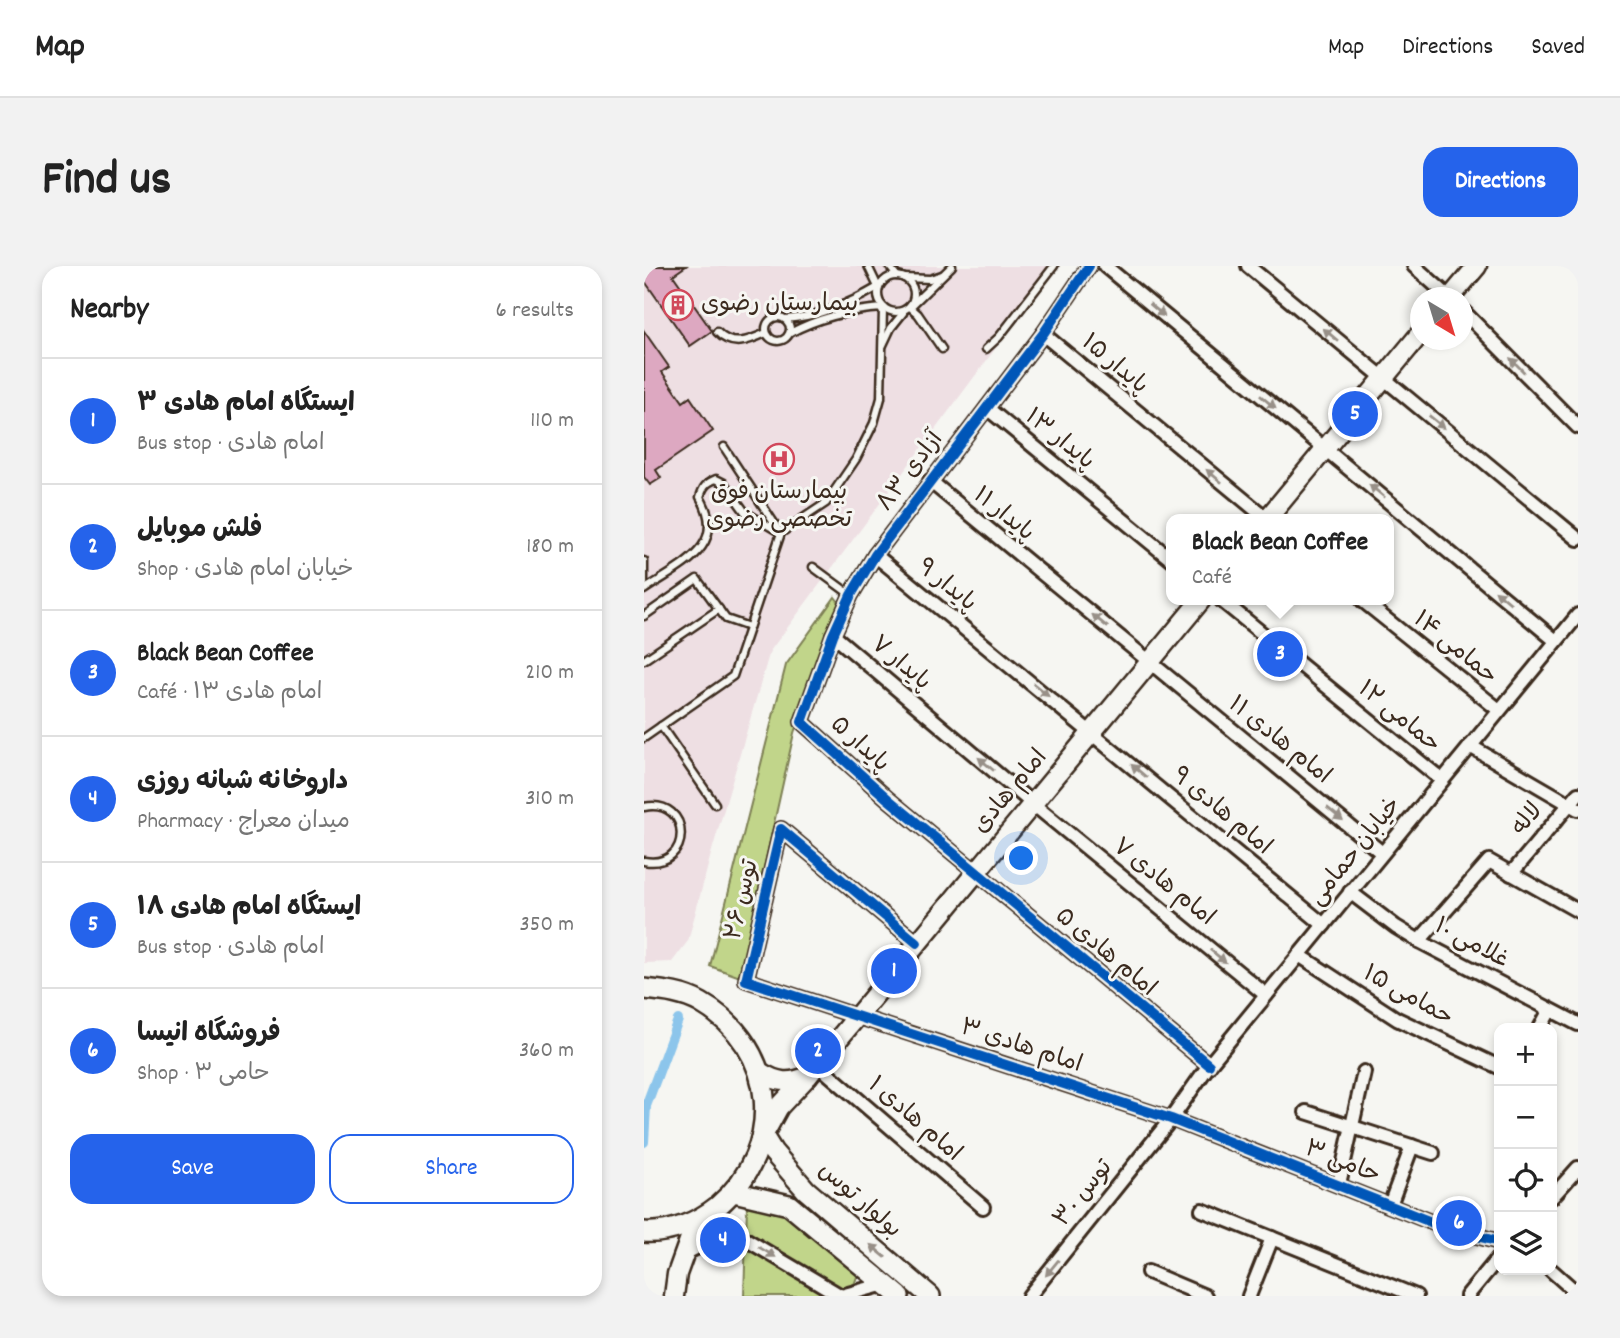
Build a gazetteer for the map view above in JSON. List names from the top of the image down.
{
  "streets": {
    "main road": ["امام هادی", "بولوار توس"],
    "street": [
      "پایدار ۱۵",
      "پایدار ۱۳",
      "آزادی ۸۳",
      "پایدار ۱۱",
      "پایدار ۹",
      "حمامی ۱۴",
      "پایدار ۷",
      "حمامی ۱۲",
      "امام هادی ۱۱",
      "پایدار ۵",
      "امام هادی ۹",
      "لاله",
      "خیابان حمامی",
      "امام هادی ۷",
      "توس ۲۶",
      "غلامی ۱۰",
      "امام هادی ۵",
      "حمامی ۱۵",
      "امام هادی ۳",
      "امام هادی ۱",
      "حامی ۳",
      "توس ۳۰"
    ]
  },
  "crossings": [
    ["پایدار ۱۵", "آزادی ۸۳"],
    ["پایدار ۱۳", "آزادی ۸۳"],
    ["آزادی ۸۳", "پایدار ۱۱"],
    ["آزادی ۸۳", "پایدار ۹"],
    ["آزادی ۸۳", "پایدار ۷"],
    ["آزادی ۸۳", "پایدار ۵"],
    ["پایدار ۱۱", "امام هادی ۱۱"],
    ["پایدار ۱۱", "امام هادی"],
    ["پایدار ۹", "امام هادی"],
    ["پایدار ۹", "امام هادی ۹"],
    ["حمامی ۱۴", "خیابان حمامی"],
    ["پایدار ۷", "امام هادی"],
    ["پایدار ۷", "امام هادی ۷"],
    ["حمامی ۱۲", "خیابان حمامی"],
    ["امام هادی ۱۱", "امام هادی"],
    ["امام هادی ۱۱", "خیابان حمامی"],
    ["پایدار ۵", "امام هادی"],
    ["پایدار ۵", "امام هادی ۵"],
    ["امام هادی", "امام هادی ۹"],
    ["امام هادی", "امام هادی ۷"],
    ["امام هادی", "توس ۲۶"],
    ["امام هادی", "امام هادی ۵"],
    ["امام هادی", "امام هادی ۳"],
    ["امام هادی", "امام هادی ۱"],
    ["امام هادی", "بولوار توس"],
    ["امام هادی ۹", "خیابان حمامی"],
    ["خیابان حمامی", "امام هادی ۷"],
    ["خیابان حمامی", "غلامی ۱۰"],
    ["خیابان حمامی", "امام هادی ۵"],
    ["خیابان حمامی", "حمامی ۱۵"],
    ["خیابان حمامی", "امام هادی ۳"],
    ["خیابان حمامی", "حامی ۳"],
    ["خیابان حمامی", "توس ۳۰"],
    ["توس ۲۶", "امام هادی ۳"],
    ["امام هادی ۳", "حامی ۳"],
    ["امام هادی ۳", "توس ۳۰"],
    ["حامی ۳", "توس ۳۰"]
  ],
  "one_way": [
    "پایدار ۱۱",
    "پایدار ۹",
    "پایدار ۷",
    "امام هادی ۱۱",
    "امام هادی ۹",
    "امام هادی ۷",
    "توس ۳۰"
  ],
  "places": {
    "building": ["بیمارستان رضوی"],
    "hospital": ["بیمارستان فوق تخصصی رضوی"]
  },
  "north": "bottom right",
  "page": {
    "header": "Map",
    "nav": ["Map", "Directions", "Saved"],
    "title": "Find us",
    "buttons": [
      "Directions",
      ["Save", "Share"]
    ],
    "heading": ["Nearby", "6 results"],
    "list": [
      {
        "mark": "1",
        "name": "ایستگاه امام هادی ۳",
        "note": "Bus stop · امام هادی",
        "value": "110 m"
      },
      {
        "mark": "2",
        "name": "فلش موبایل",
        "note": "Shop · خیابان امام هادی",
        "value": "180 m"
      },
      {
        "mark": "3",
        "name": "Black Bean Coffee",
        "note": "Café · امام هادی ۱۳",
        "value": "210 m"
      },
      {
        "mark": "4",
        "name": "داروخانه شبانه روزی",
        "note": "Pharmacy · میدان معراج",
        "value": "310 m"
      },
      {
        "mark": "5",
        "name": "ایستگاه امام هادی ۱۸",
        "note": "Bus stop · امام هادی",
        "value": "350 m"
      },
      {
        "mark": "6",
        "name": "فروشگاه انیسا",
        "note": "Shop · حامی ۳",
        "value": "360 m"
      }
    ],
    "pins": [
      "5",
      "3",
      "1",
      "2",
      "6",
      "4"
    ],
    "popup": ["Black Bean Coffee", "Café"],
    "map_buttons": ["+", "−"]
  }
}
